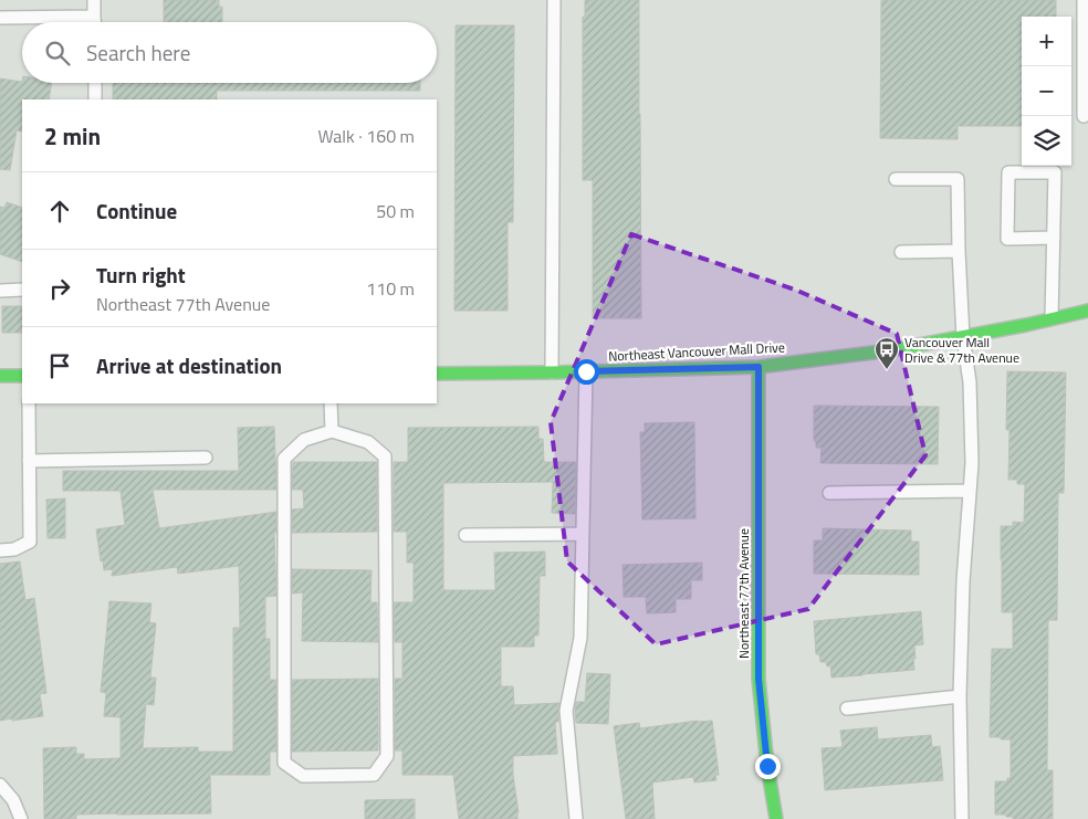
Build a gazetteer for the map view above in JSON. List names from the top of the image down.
{
  "streets": {
    "main road": ["Northeast Vancouver Mall Drive", "Northeast 77th Avenue"]
  },
  "crossings": [
    ["Northeast Vancouver Mall Drive", "Northeast 77th Avenue"]
  ],
  "places": {
    "bus stop": ["Vancouver Mall Drive & 77th Avenue"]
  },
  "page": {
    "map_buttons": ["+", "−"],
    "search": "Search here",
    "heading": ["2 min", "Walk · 160 m"],
    "list": [
      ["Continue", "50 m"],
      ["Turn right", "Northeast 77th Avenue", "110 m"],
      "Arrive at destination"
    ]
  }
}
